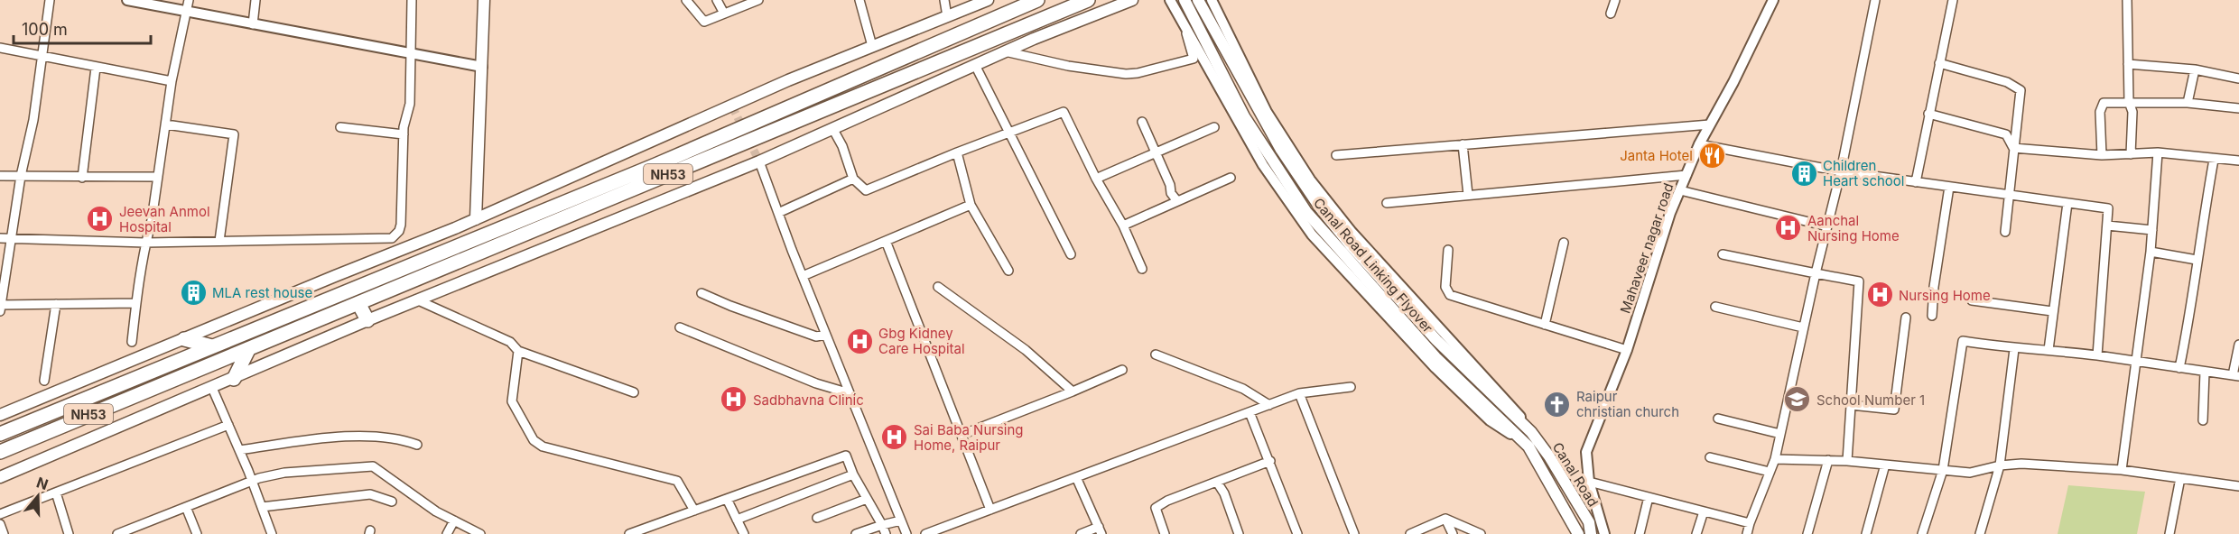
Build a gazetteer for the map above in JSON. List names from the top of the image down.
{
  "streets": {
    "highway": ["NH53"],
    "main road": ["Canal Road Linking Flyover", "Canal Road"],
    "street": ["Mahaveer nagar road"]
  },
  "crossings": [
    ["Canal Road Linking Flyover", "Canal Road"]
  ],
  "places": {
    "restaurant": ["Janta Hotel"],
    "building": ["Children Heart school", "MLA rest house"],
    "hospital": [
      "Jeevan Anmol Hospital",
      "Aanchal Nursing Home",
      "Nursing Home",
      "Gbg Kidney Care Hospital",
      "Sadbhavna Clinic",
      "Sai Baba Nursing Home, Raipur"
    ],
    "school or university": ["School Number 1"],
    "church": ["Raipur christian church"]
  },
  "scale_bar": "100 m",
  "north": "top"
}
